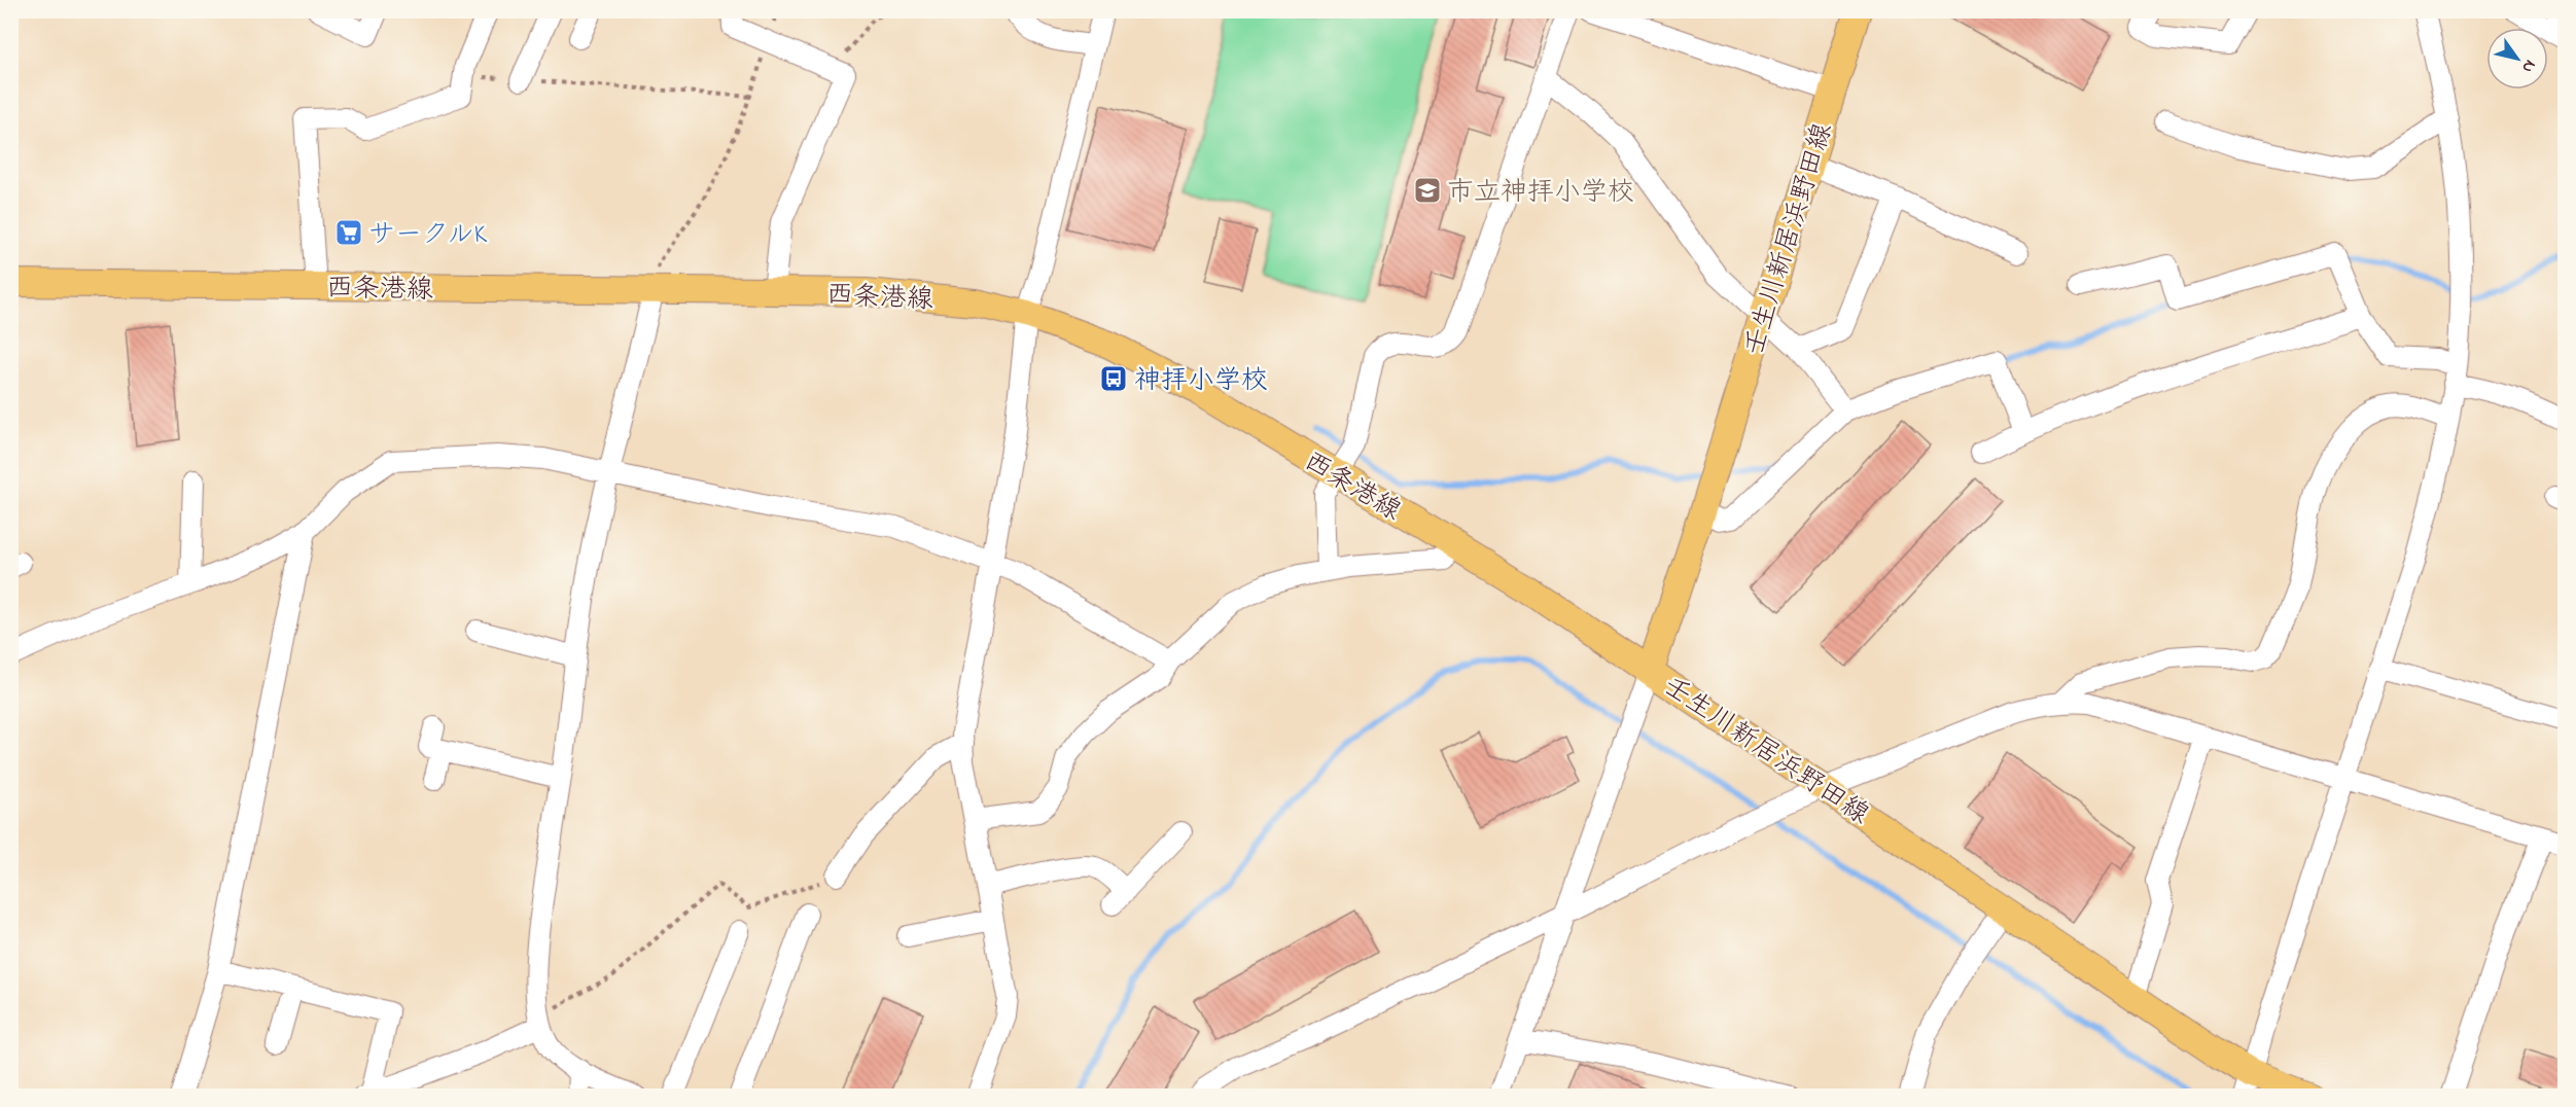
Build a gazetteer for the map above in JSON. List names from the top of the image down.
{
  "streets": {
    "main road": ["壬生川新居浜野田線", "西条港線"]
  },
  "crossings": [
    ["壬生川新居浜野田線", "西条港線"]
  ],
  "places": {
    "school or university": ["市立神拝小学校"],
    "supermarket": ["サークルK"],
    "bus stop": ["神拝小学校"]
  },
  "north": "bottom right"
}
